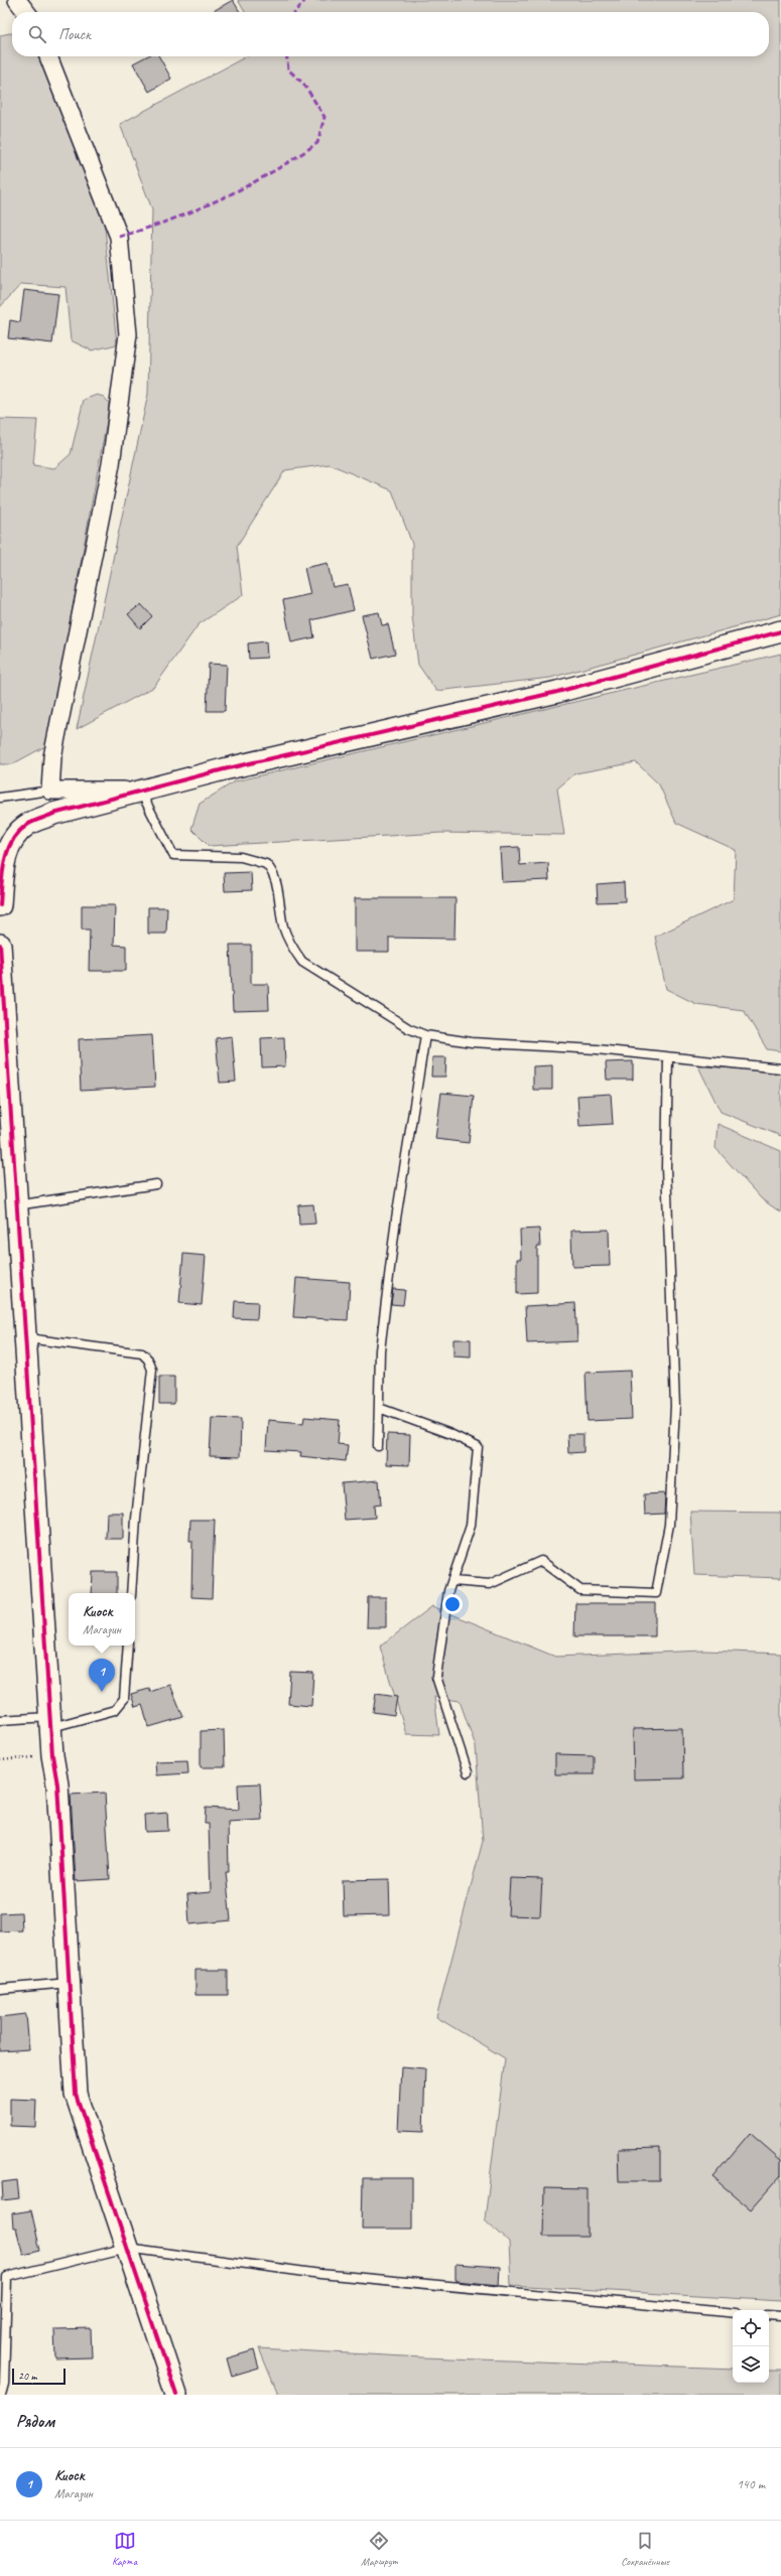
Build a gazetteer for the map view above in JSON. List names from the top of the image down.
{
  "scale_bar": "20 m",
  "page": {
    "search": "Поиск",
    "popup": ["Киоск", "Магазин"],
    "pins": "1",
    "scale": "20 m",
    "heading": "Рядом",
    "list": [
      {
        "mark": "1",
        "name": "Киоск",
        "note": "Магазин",
        "value": "140 m"
      }
    ],
    "nav": ["Карта", "Маршрут", "Сохранённые"]
  }
}
